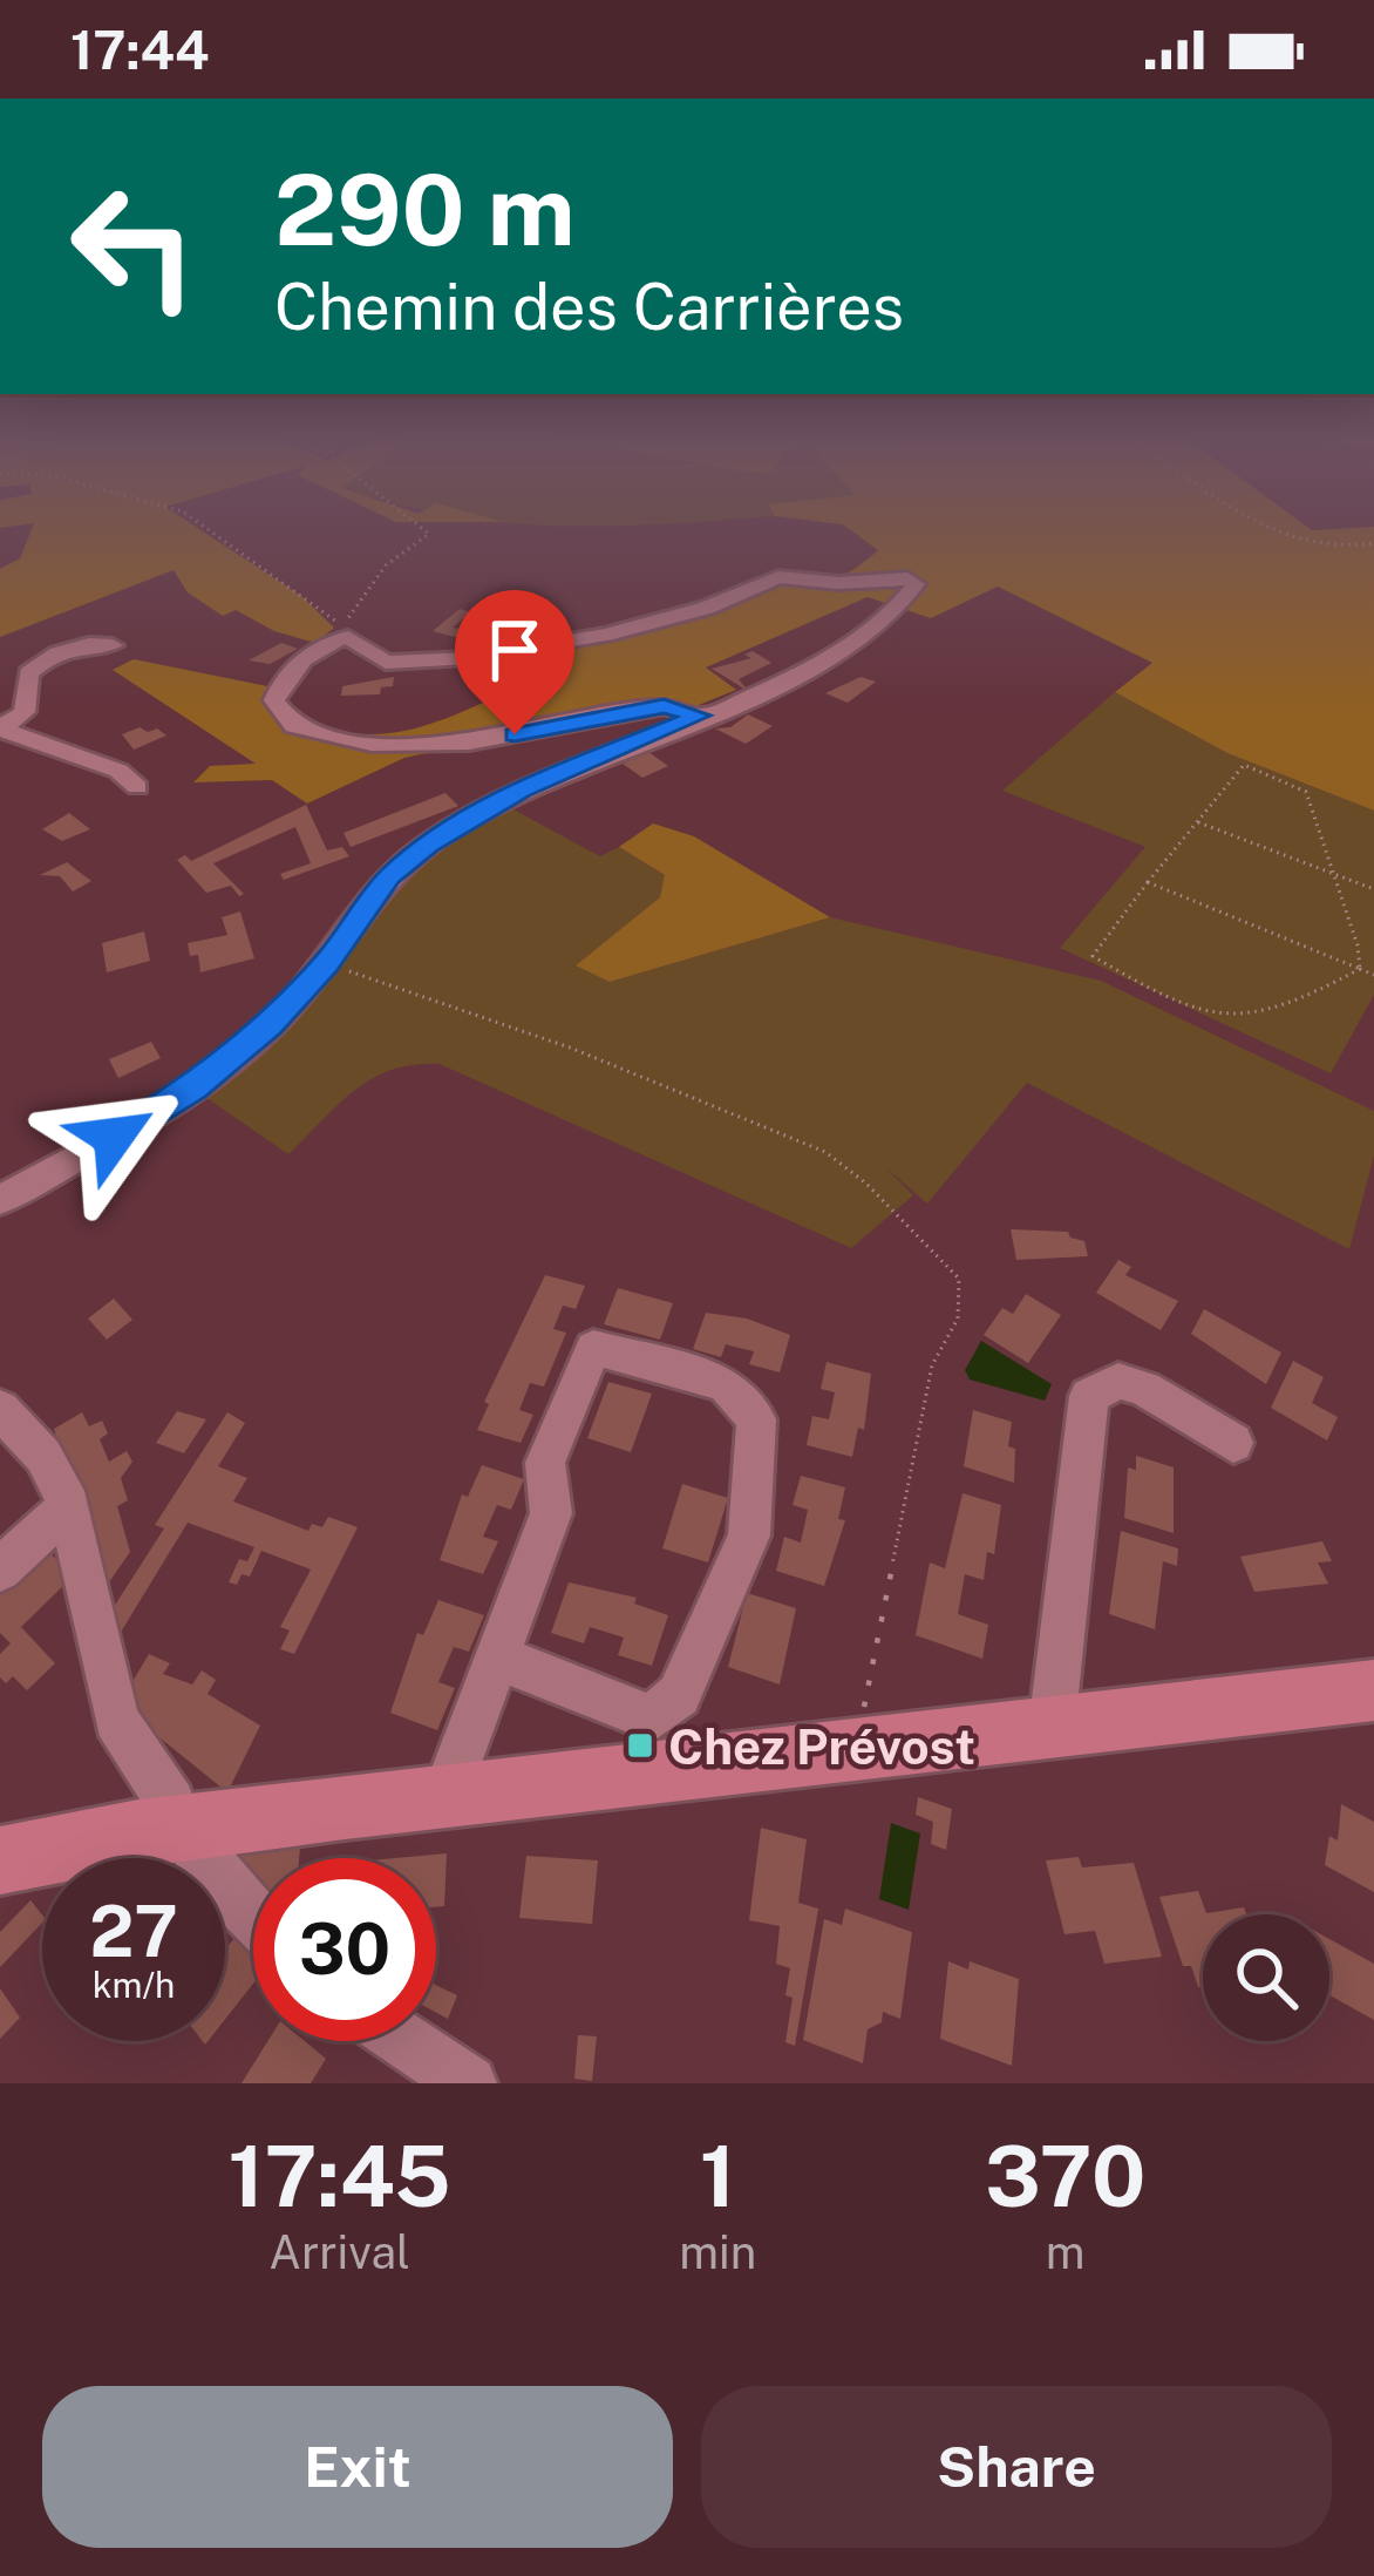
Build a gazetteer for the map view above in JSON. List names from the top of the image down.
{
  "places": {
    "transit": ["Chez Prévost"]
  },
  "page": {
    "status": "17:44",
    "turn": ["290 m", "Chemin des Carrières"],
    "speed": "27 km/h",
    "limit": "30",
    "eta": [
      "17:45",
      "Arrival",
      "1",
      "min",
      "370",
      "m"
    ],
    "buttons": ["Exit", "Share"]
  }
}
